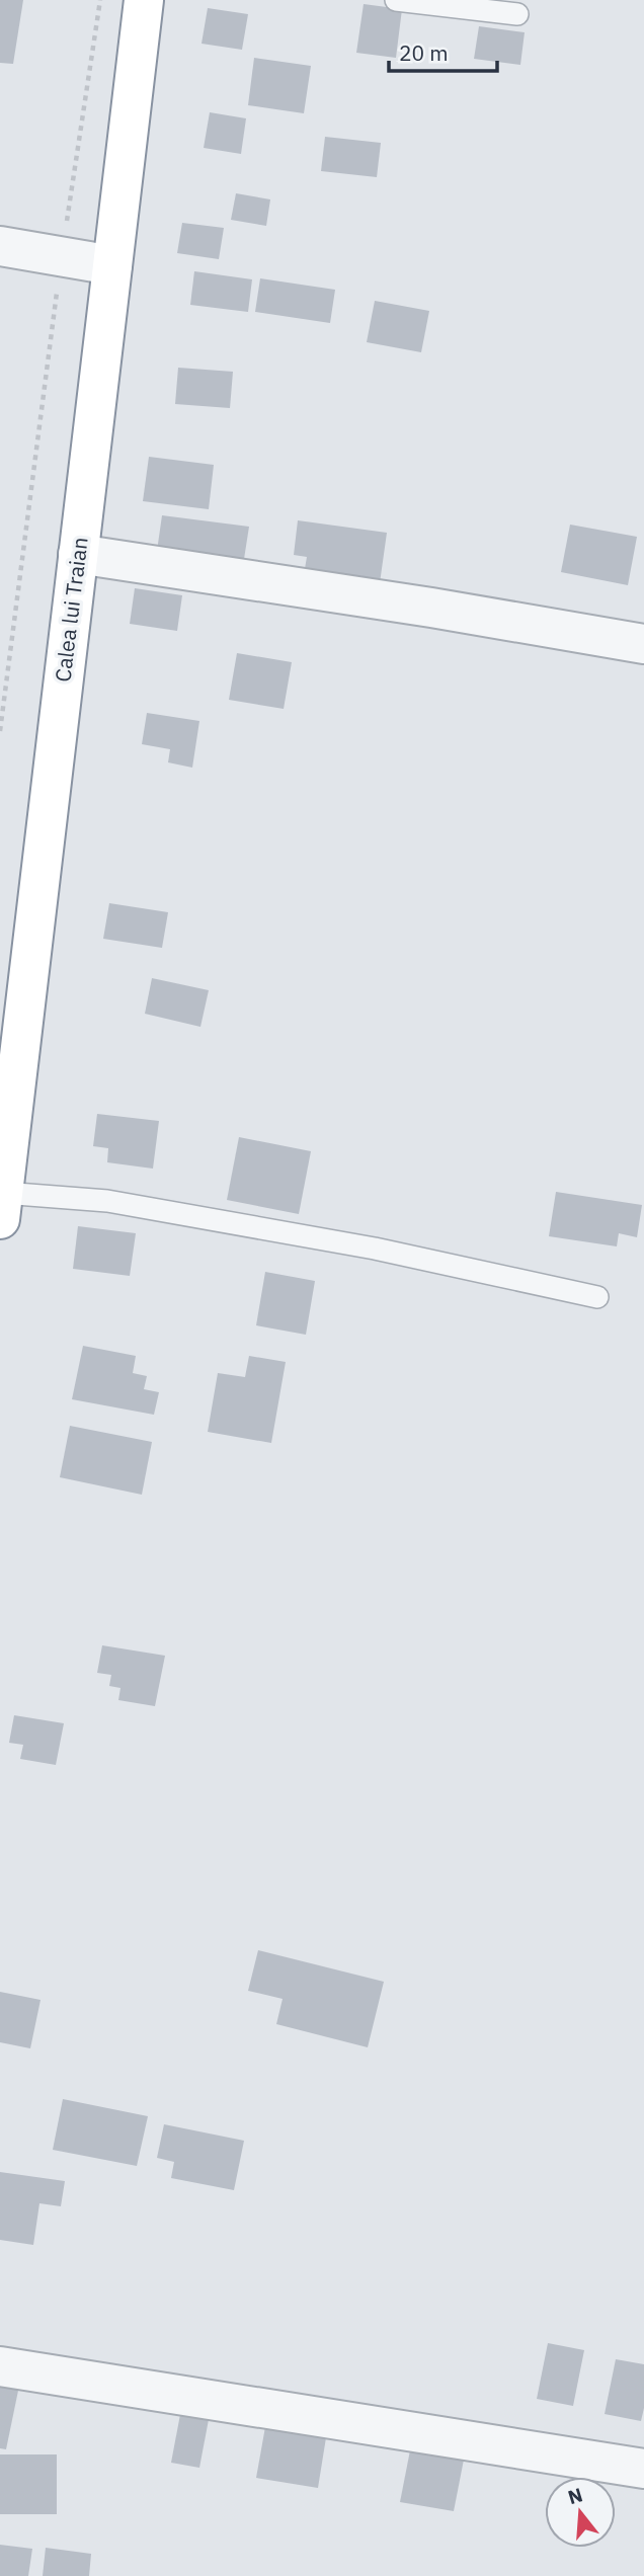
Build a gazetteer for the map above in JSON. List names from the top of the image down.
{
  "streets": {
    "highway": ["Calea lui Traian"]
  },
  "scale_bar": "20 m",
  "north": "top"
}
